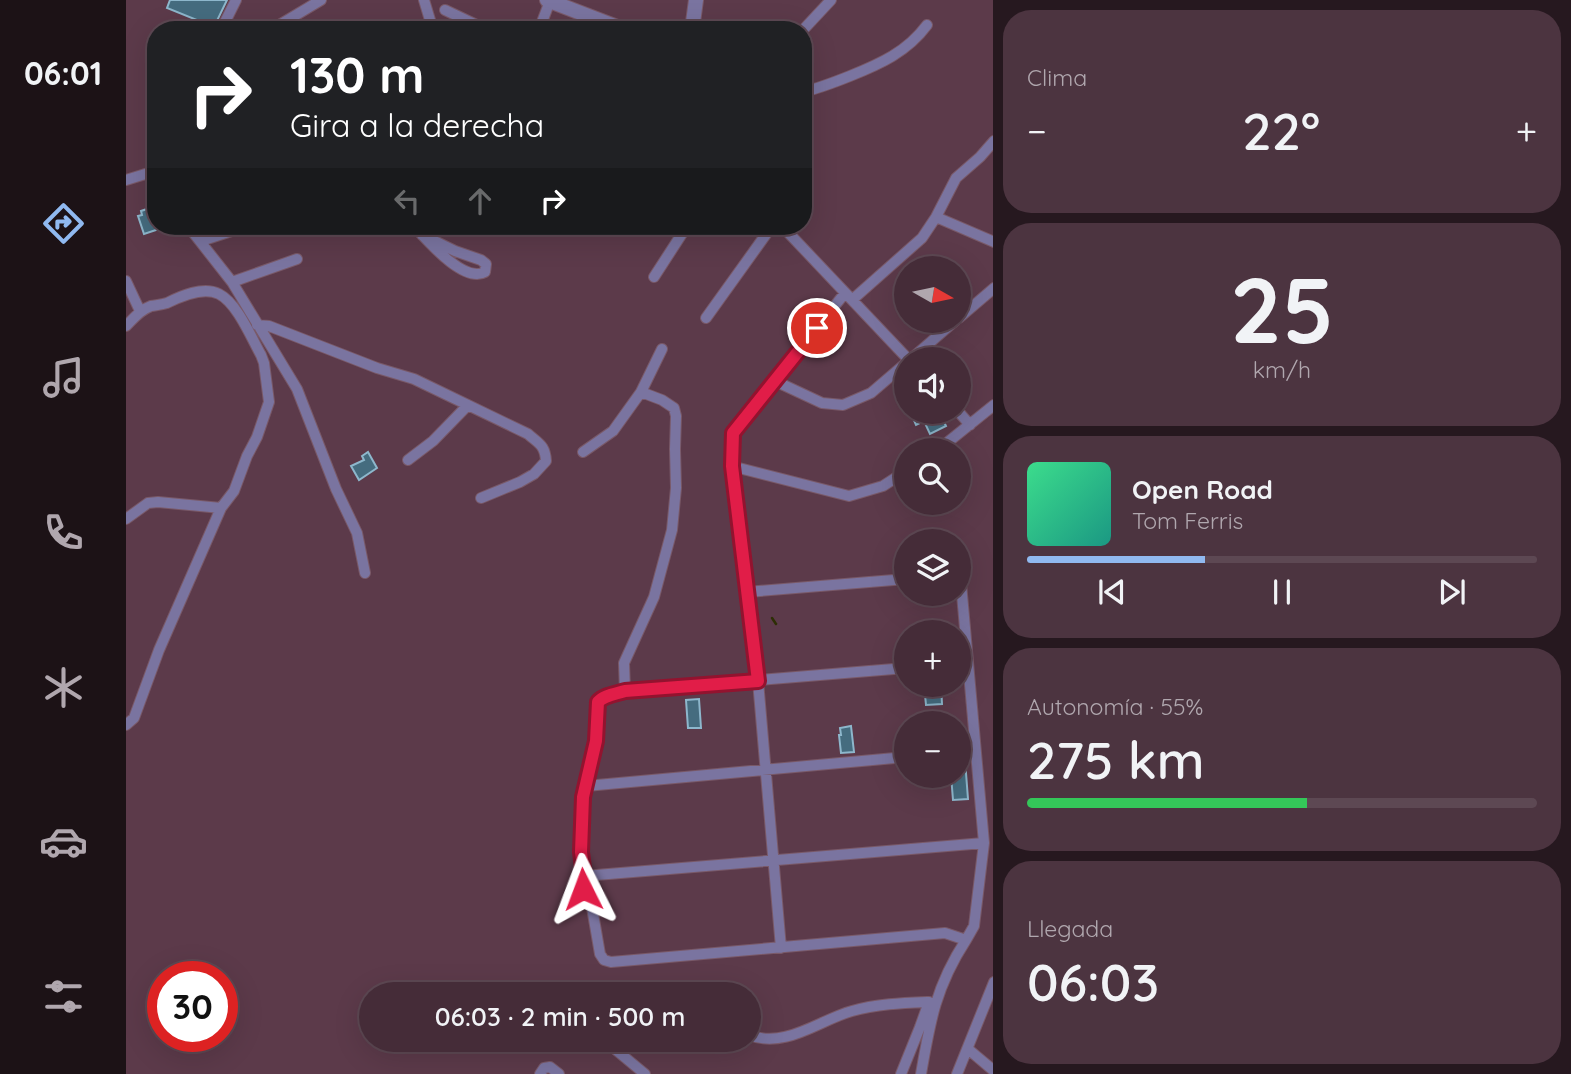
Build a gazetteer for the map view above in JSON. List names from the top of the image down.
{
  "north": "right",
  "page": {
    "tabs": "06:01",
    "tile": [
      "Clima",
      ["25", "km/h"],
      ["Autonomía · 55%", "275 km"],
      ["Llegada", "06:03"]
    ],
    "turn": ["130 m", "Gira a la derecha"],
    "heat": ["−", "22°", "+"],
    "map_buttons": ["+", "−"],
    "song": ["Open Road", "Tom Ferris"],
    "limit": "30",
    "trip": "06:03 · 2 min · 500 m"
  }
}
